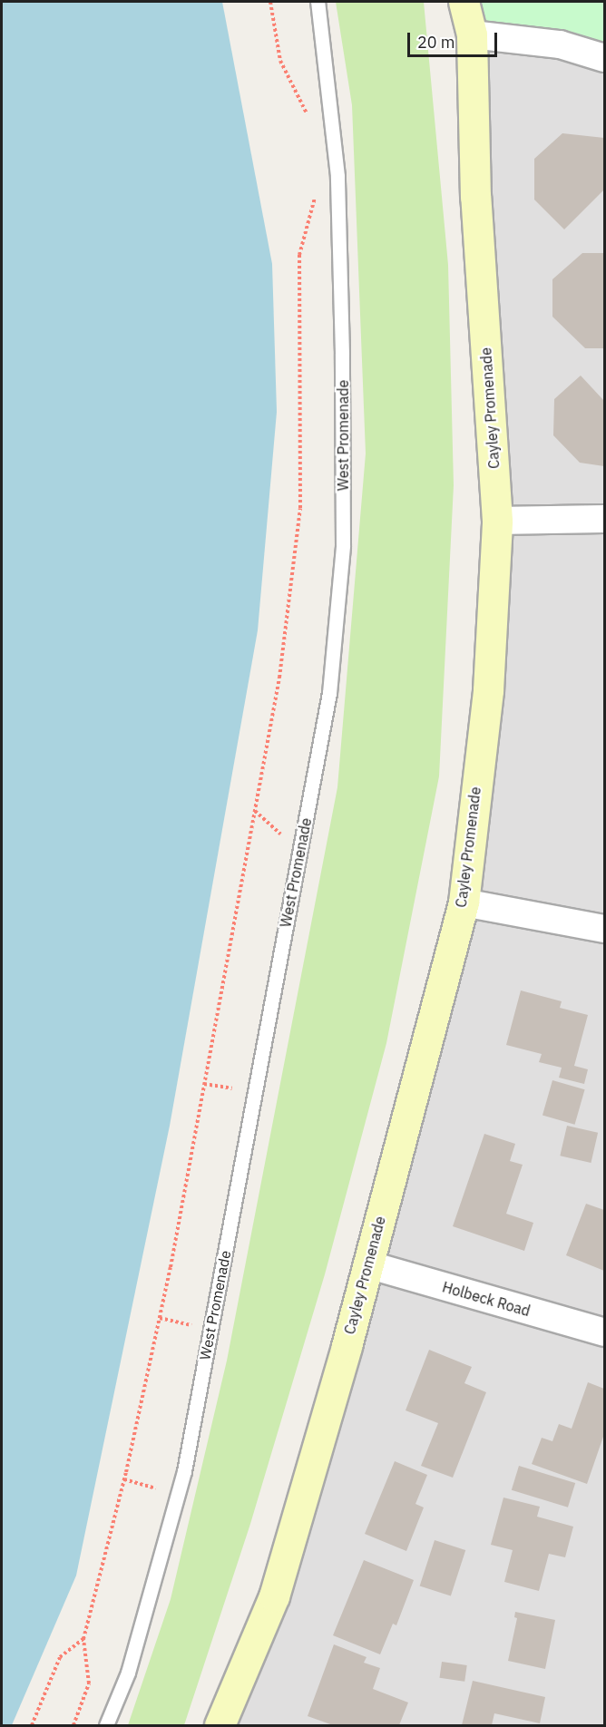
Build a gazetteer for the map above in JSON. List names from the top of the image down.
{
  "streets": {
    "street": ["Cayley Promenade", "Holbeck Road"],
    "lane": ["West Promenade"]
  },
  "crossings": [
    ["Cayley Promenade", "Holbeck Road"]
  ],
  "scale_bar": "20 m"
}
